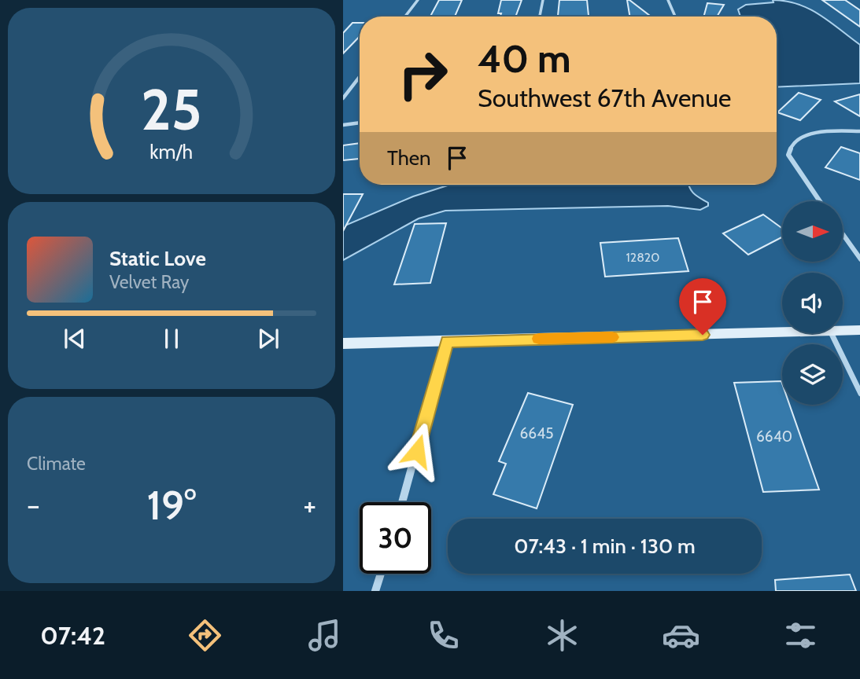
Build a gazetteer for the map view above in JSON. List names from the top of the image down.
{
  "house_numbers": ["12820", "6645", "6640"],
  "north": "right",
  "page": {
    "turn": ["40 m", "Southwest 67th Avenue"],
    "then": "Then",
    "song": ["Static Love", "Velvet Ray"],
    "tile": "Climate",
    "heat": ["−", "19°", "+"],
    "limit": "30",
    "trip": "07:43 · 1 min · 130 m",
    "tabs": "07:42",
    "gauge": ["25", "km/h"]
  }
}
